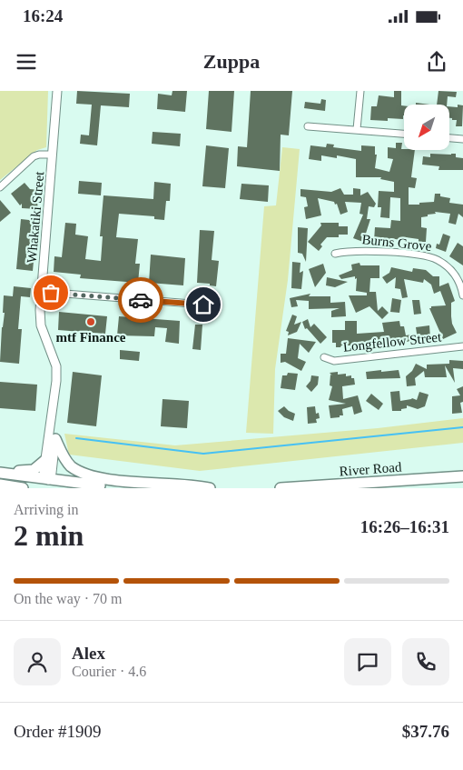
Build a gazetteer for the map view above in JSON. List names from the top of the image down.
{
  "streets": {
    "highway": ["River Road"],
    "street": ["Whakatiki Street", "Burns Grove", "Longfellow Street"]
  },
  "places": ["mtf Finance"],
  "north": "bottom left",
  "page": {
    "status": "16:24",
    "header": "Zuppa",
    "heading": ["2 min", "Arriving in", "16:26–16:31"],
    "panel": [
      "Alex",
      "Courier · 4.6",
      "Order #1909",
      "$37.76"
    ],
    "bar": "On the way · 70 m"
  }
}
